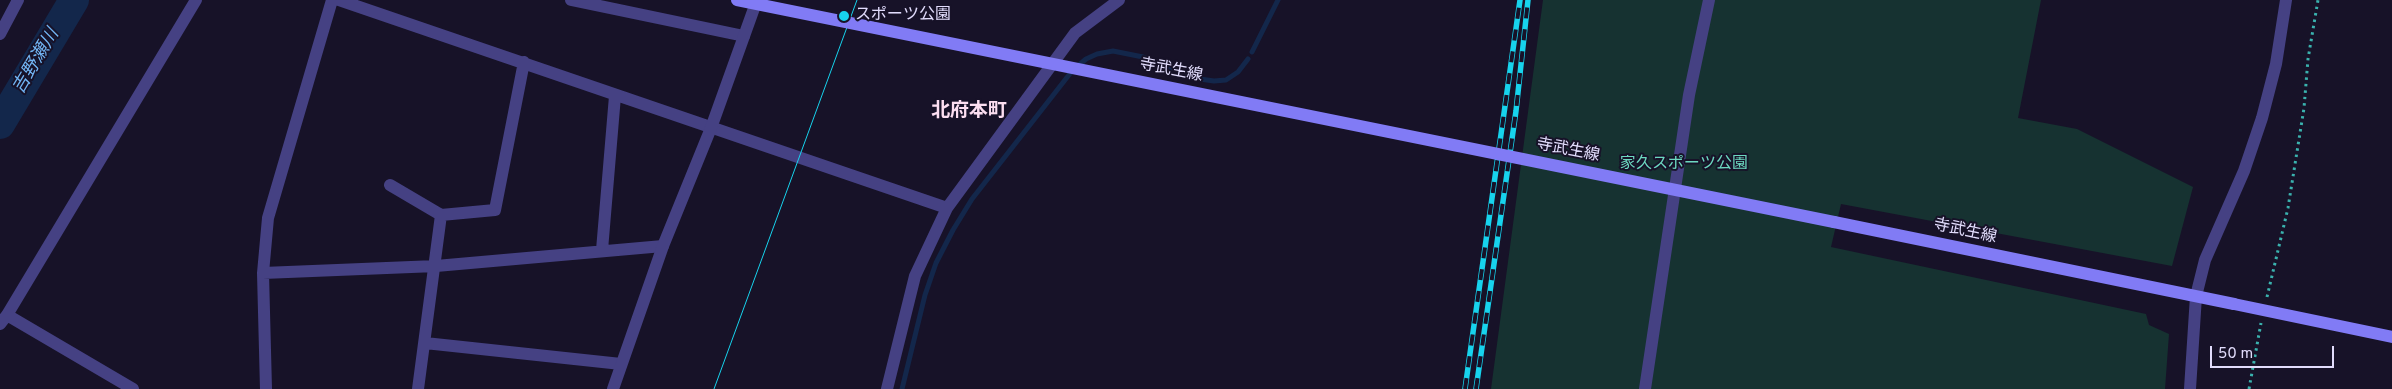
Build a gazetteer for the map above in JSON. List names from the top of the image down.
{
  "streets": {
    "main road": ["寺武生線"]
  },
  "districts": ["北府本町"],
  "water": ["吉野瀬川"],
  "parks": ["家久スポーツ公園"],
  "places": ["スポーツ公園"],
  "scale_bar": "50 m"
}
